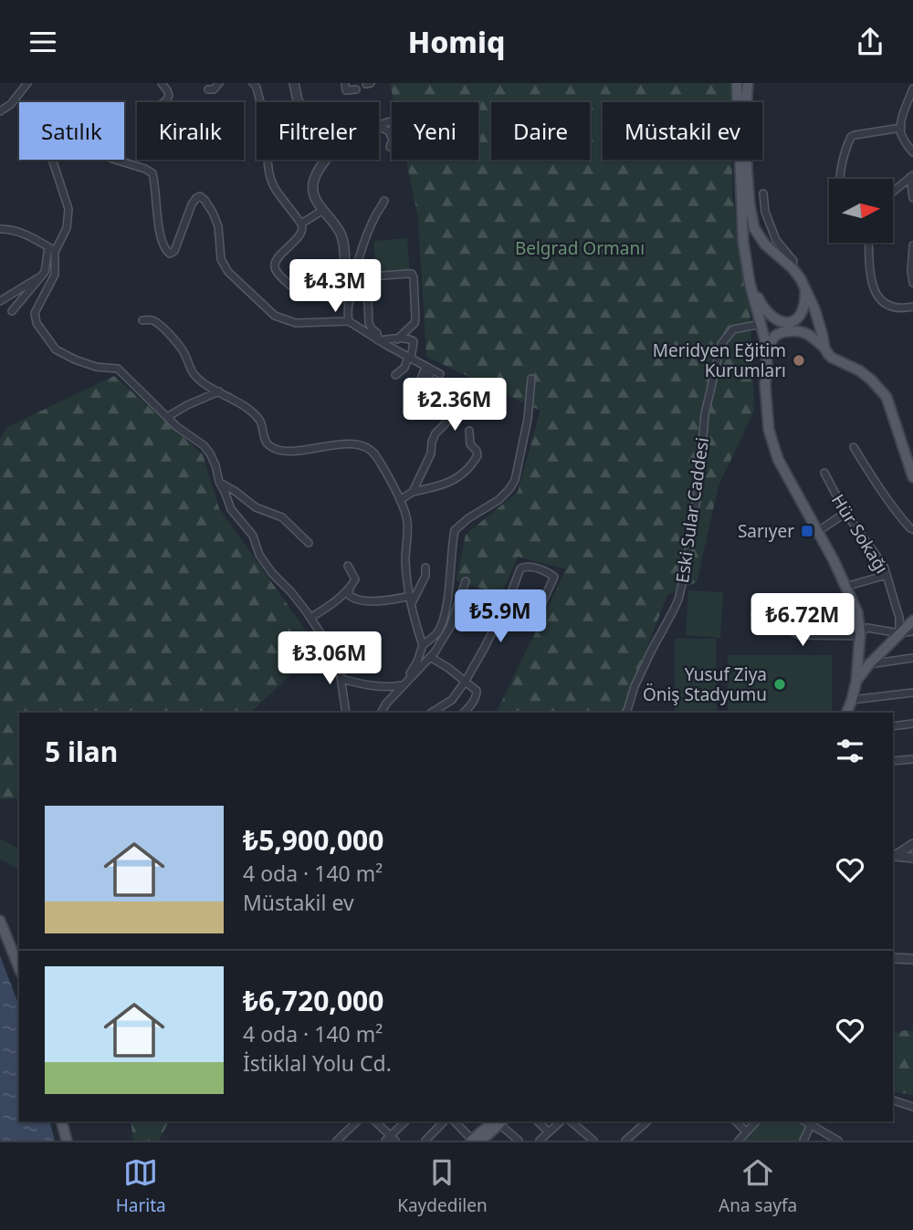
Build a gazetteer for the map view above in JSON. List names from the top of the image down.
{
  "streets": {
    "street": ["Eski Sular Caddesi", "Hür Sokağı"]
  },
  "parks": ["Belgrad Ormanı"],
  "places": {
    "other": ["Meridyen Eğitim Kurumları", "Yusuf Ziya Öniş Stadyumu"],
    "transit": ["Sarıyer"]
  },
  "north": "right",
  "page": {
    "header": "Homiq",
    "chip": [
      "Satılık",
      "Kiralık",
      "Filtreler",
      "Yeni",
      "Daire",
      "Müstakil ev"
    ],
    "price": [
      "₺4.3M",
      "₺2.36M",
      "₺5.9M",
      "₺6.72M",
      "₺3.06M"
    ],
    "heading": "5 ilan",
    "list": [
      {
        "name": "₺5,900,000",
        "note": "4 oda · 140 m² · Müstakil ev"
      },
      {
        "name": "₺6,720,000",
        "note": "4 oda · 140 m² · İstiklal Yolu Cd."
      }
    ],
    "tabs": ["Harita", "Kaydedilen", "Ana sayfa"]
  }
}
